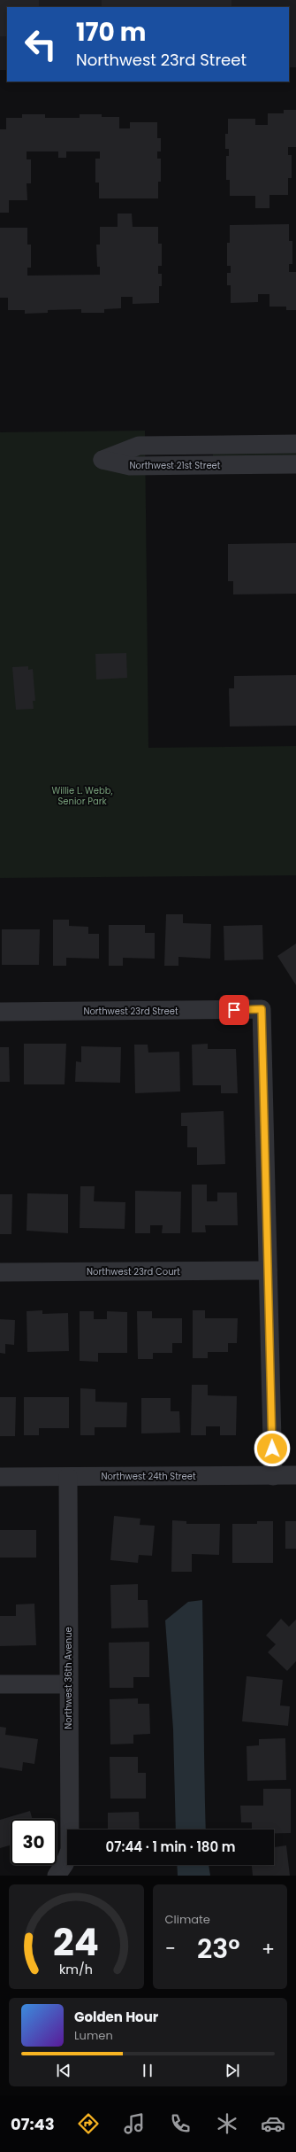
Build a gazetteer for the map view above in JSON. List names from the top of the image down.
{
  "streets": {
    "street": [
      "Northwest 21st Street",
      "Northwest 23rd Street",
      "Northwest 23rd Court",
      "Northwest 24th Street",
      "Northwest 36th Avenue"
    ]
  },
  "crossings": [
    ["Northwest 23rd Street", "Northwest 23rd Court"],
    ["Northwest 24th Street", "Northwest 36th Avenue"]
  ],
  "parks": ["Willie L. Webb, Senior Park"],
  "page": {
    "turn": ["170 m", "Northwest 23rd Street"],
    "limit": "30",
    "trip": "07:44 · 1 min · 180 m",
    "tile": "Climate",
    "heat": ["−", "23°", "+"],
    "song": ["Golden Hour", "Lumen"],
    "tabs": "07:43",
    "gauge": ["24", "km/h"]
  }
}
